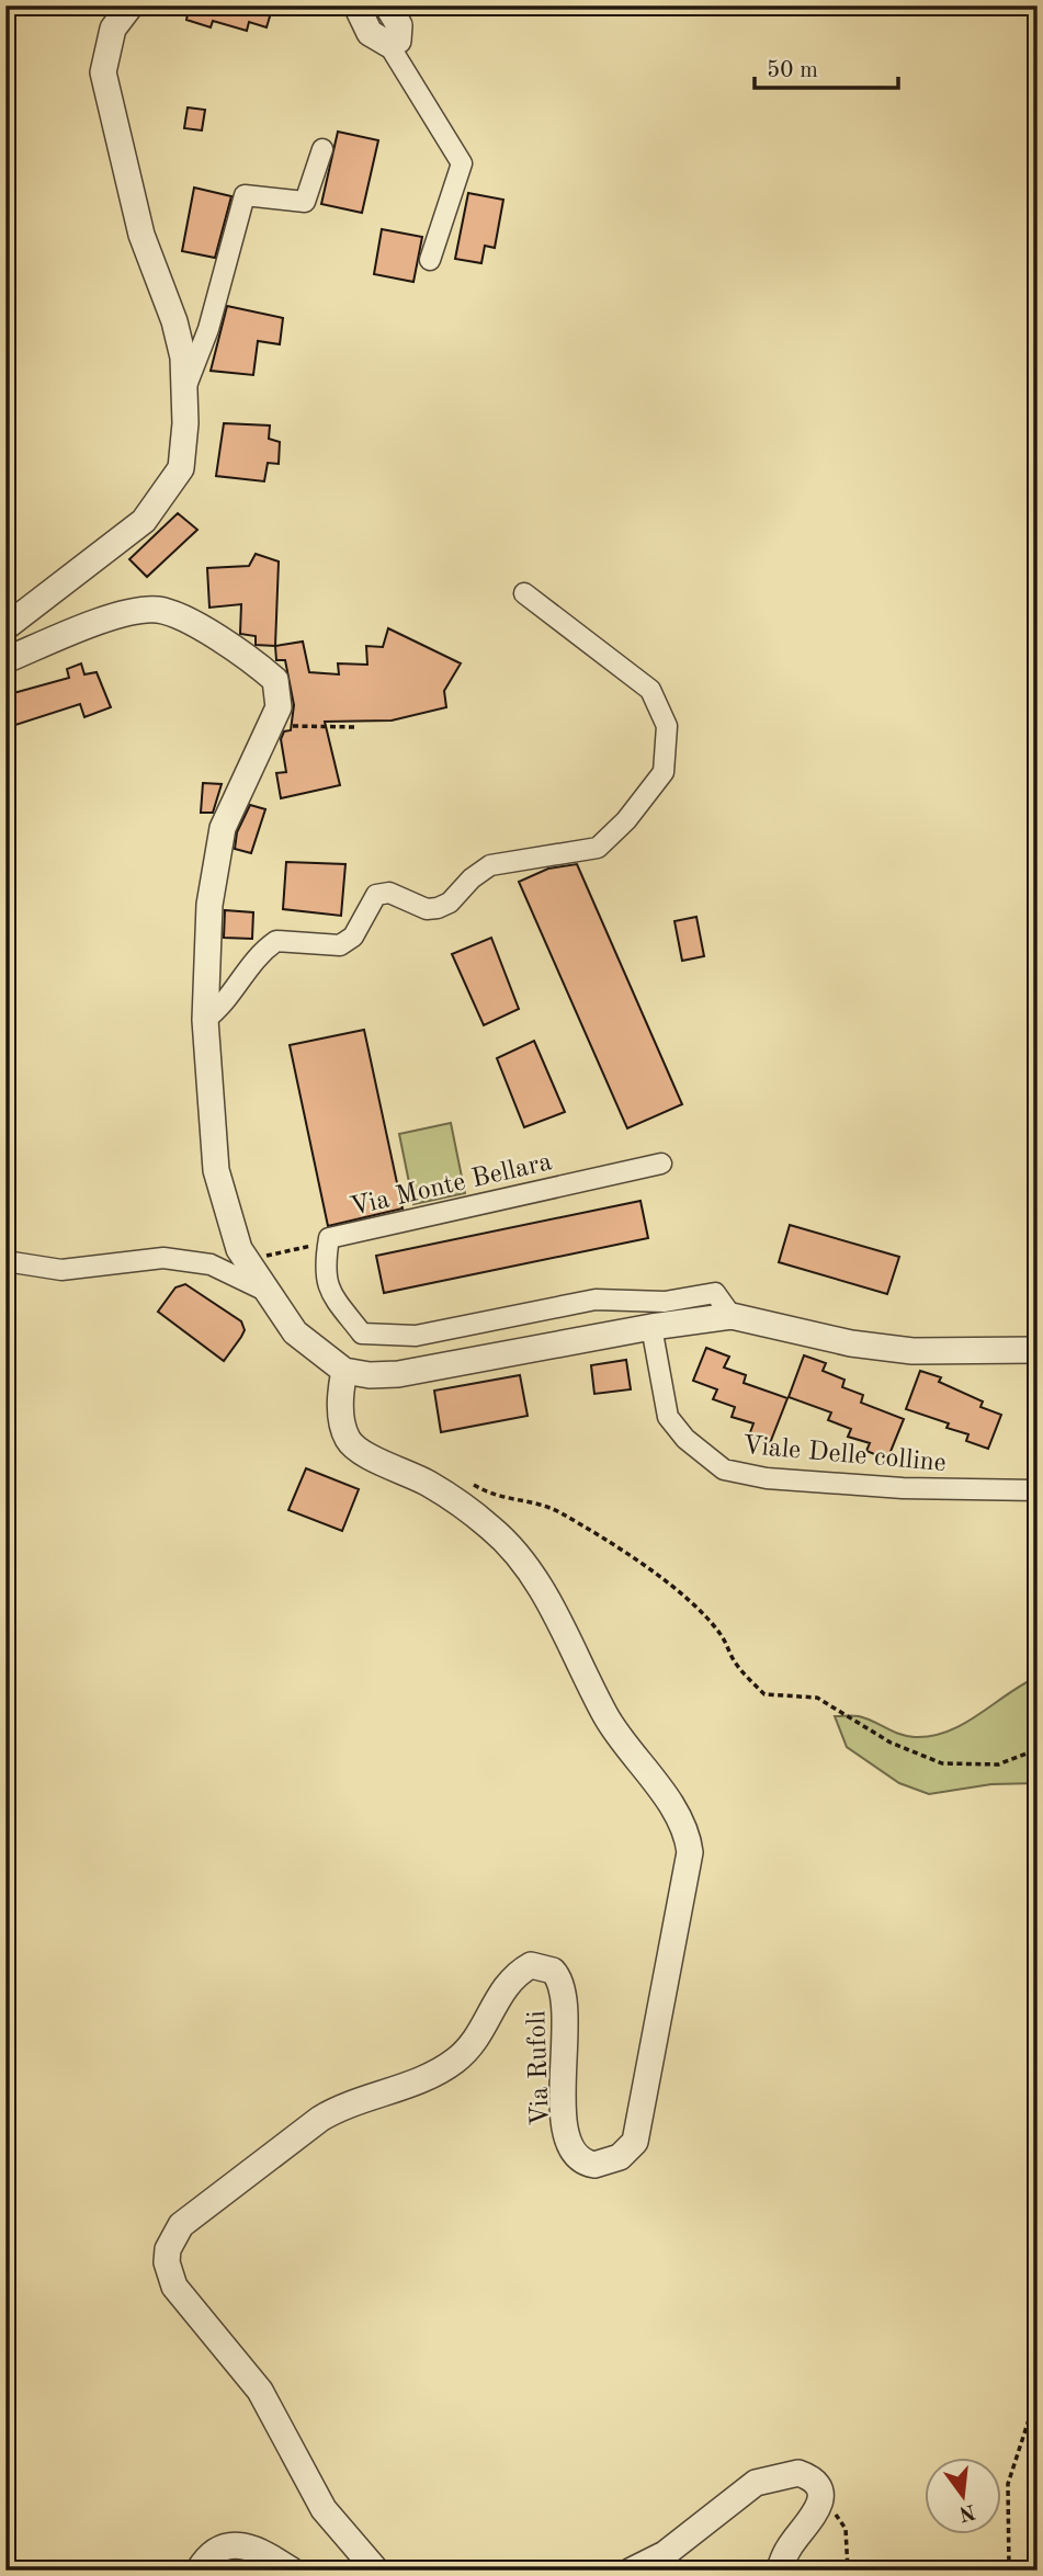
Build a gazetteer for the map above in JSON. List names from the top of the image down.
{
  "streets": {
    "street": ["Via Monte Bellara", "Viale Delle colline", "Via Rufoli"]
  },
  "scale_bar": "50 m",
  "north": "bottom"
}
